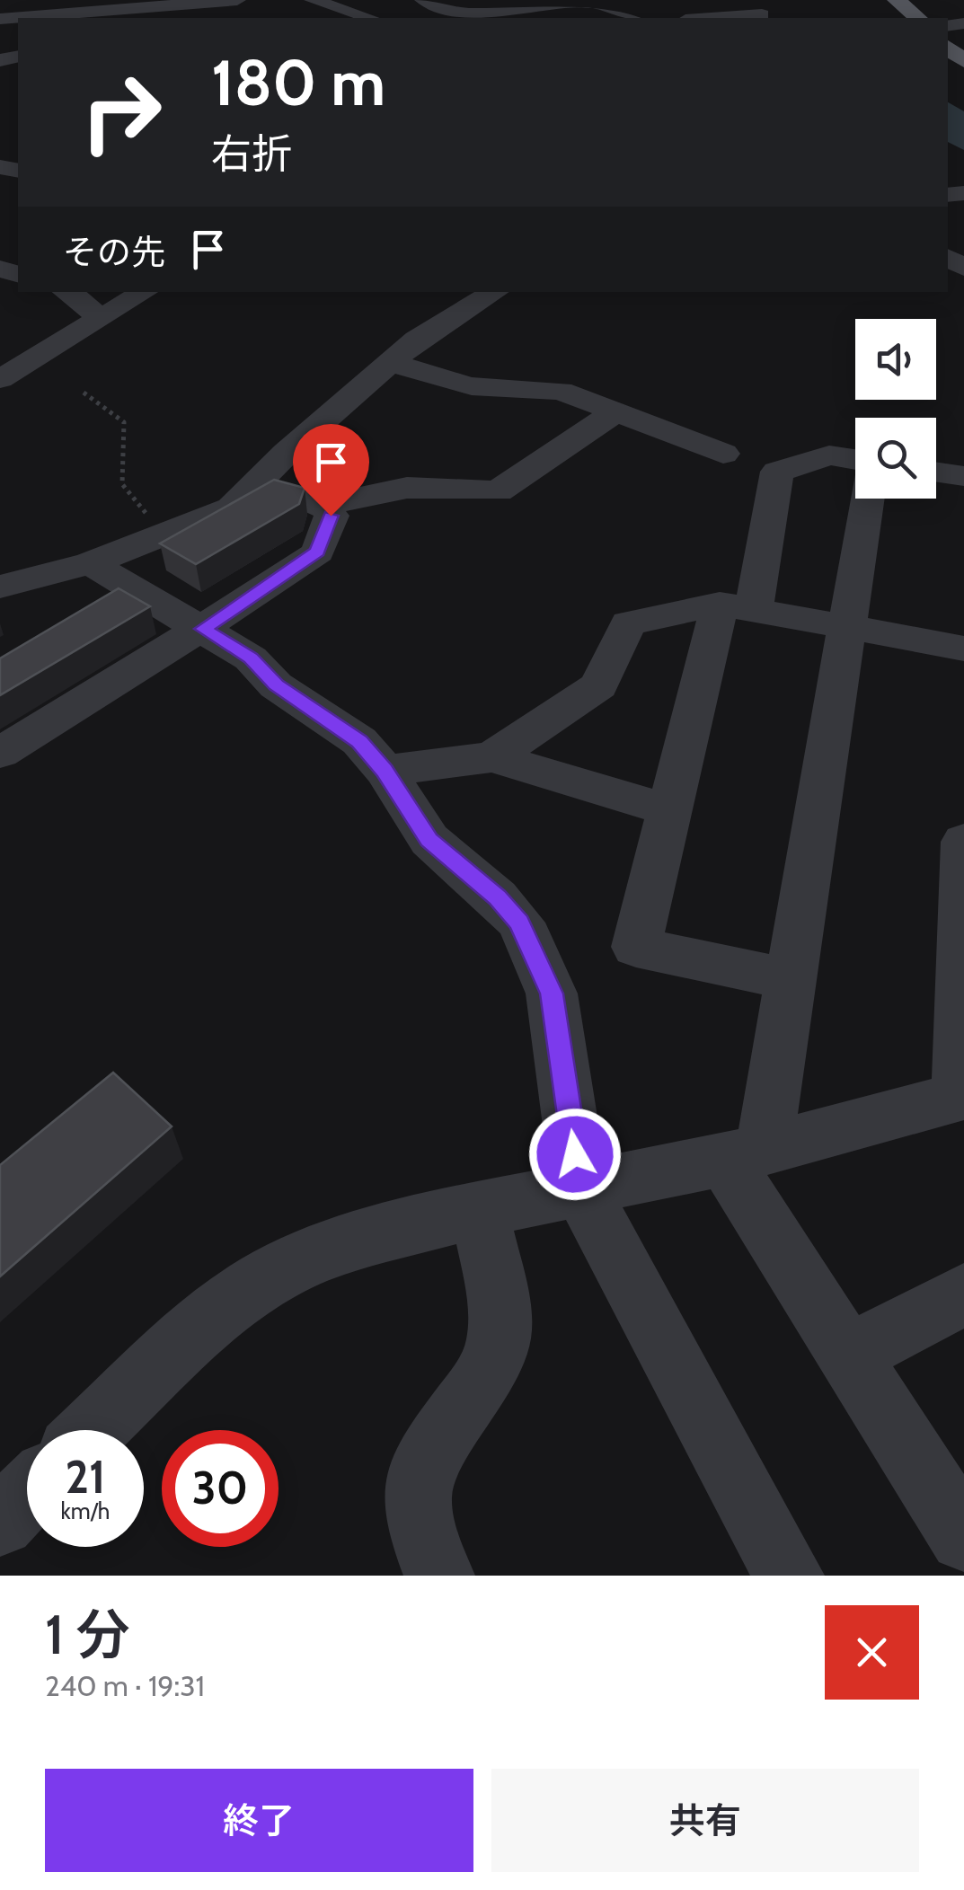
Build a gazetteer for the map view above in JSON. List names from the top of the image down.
{
  "page": {
    "turn": ["180 m", "右折"],
    "then": "その先",
    "speed": "21 km/h",
    "limit": "30",
    "heading": ["1 分", "240 m · 19:31"],
    "buttons": ["終了", "共有"]
  }
}
